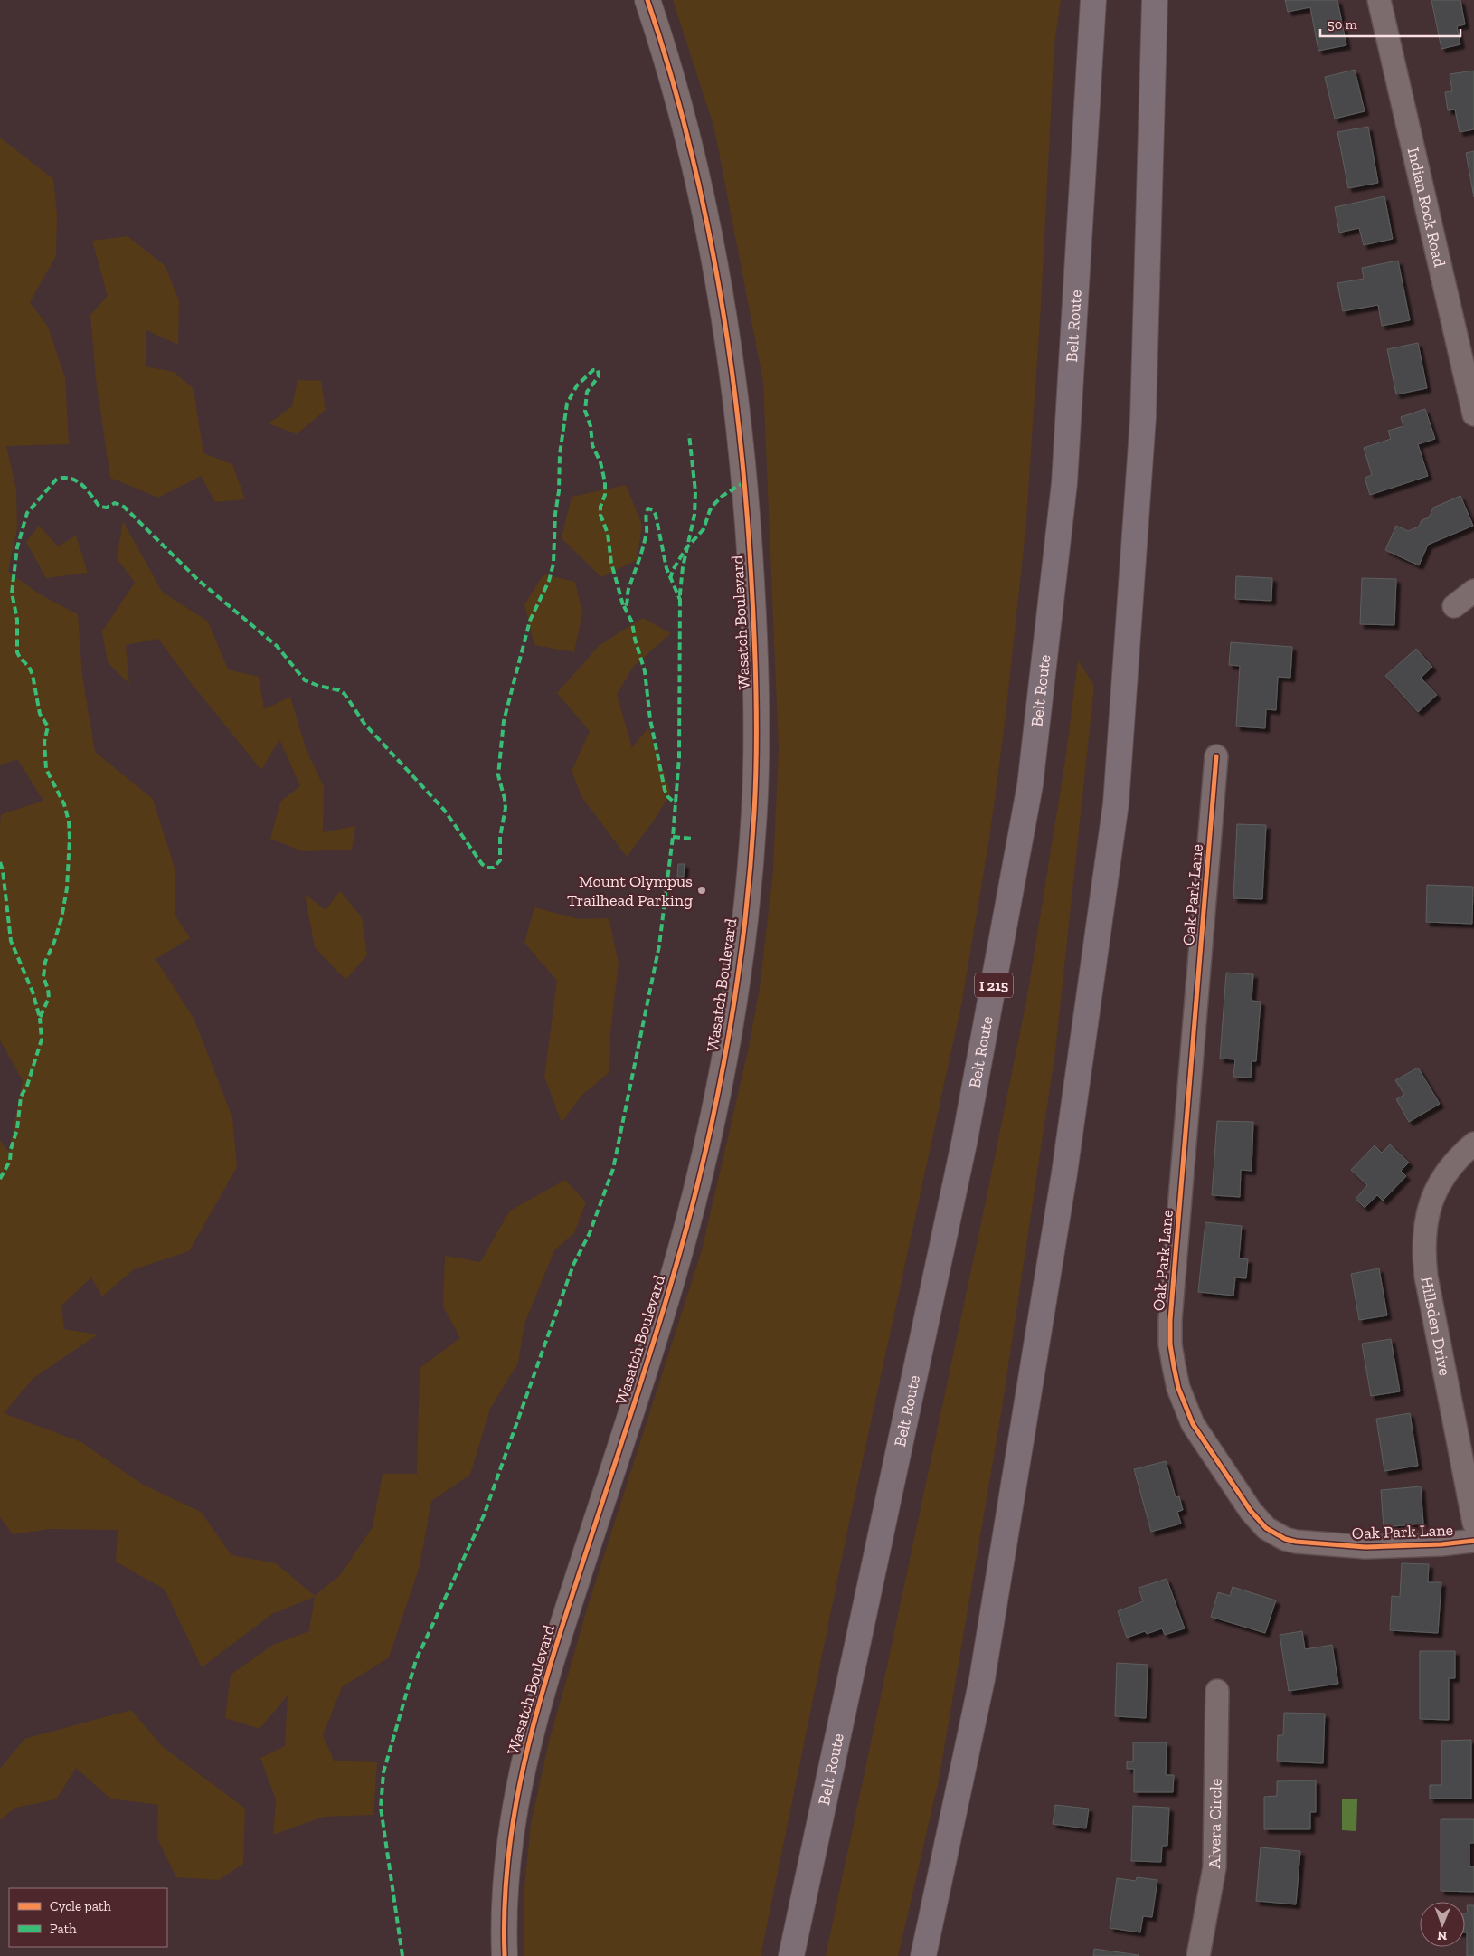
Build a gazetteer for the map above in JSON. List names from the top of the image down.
{
  "streets": {
    "highway": ["Belt Route", "I 215"],
    "street": [
      "Indian Rock Road",
      "Wasatch Boulevard",
      "Oak Park Lane",
      "Hillsden Drive",
      "Alvera Circle"
    ]
  },
  "places": ["Mount Olympus Trailhead Parking"],
  "legend": ["Cycle path", "Path"],
  "scale_bar": "50 m",
  "north": "bottom"
}
